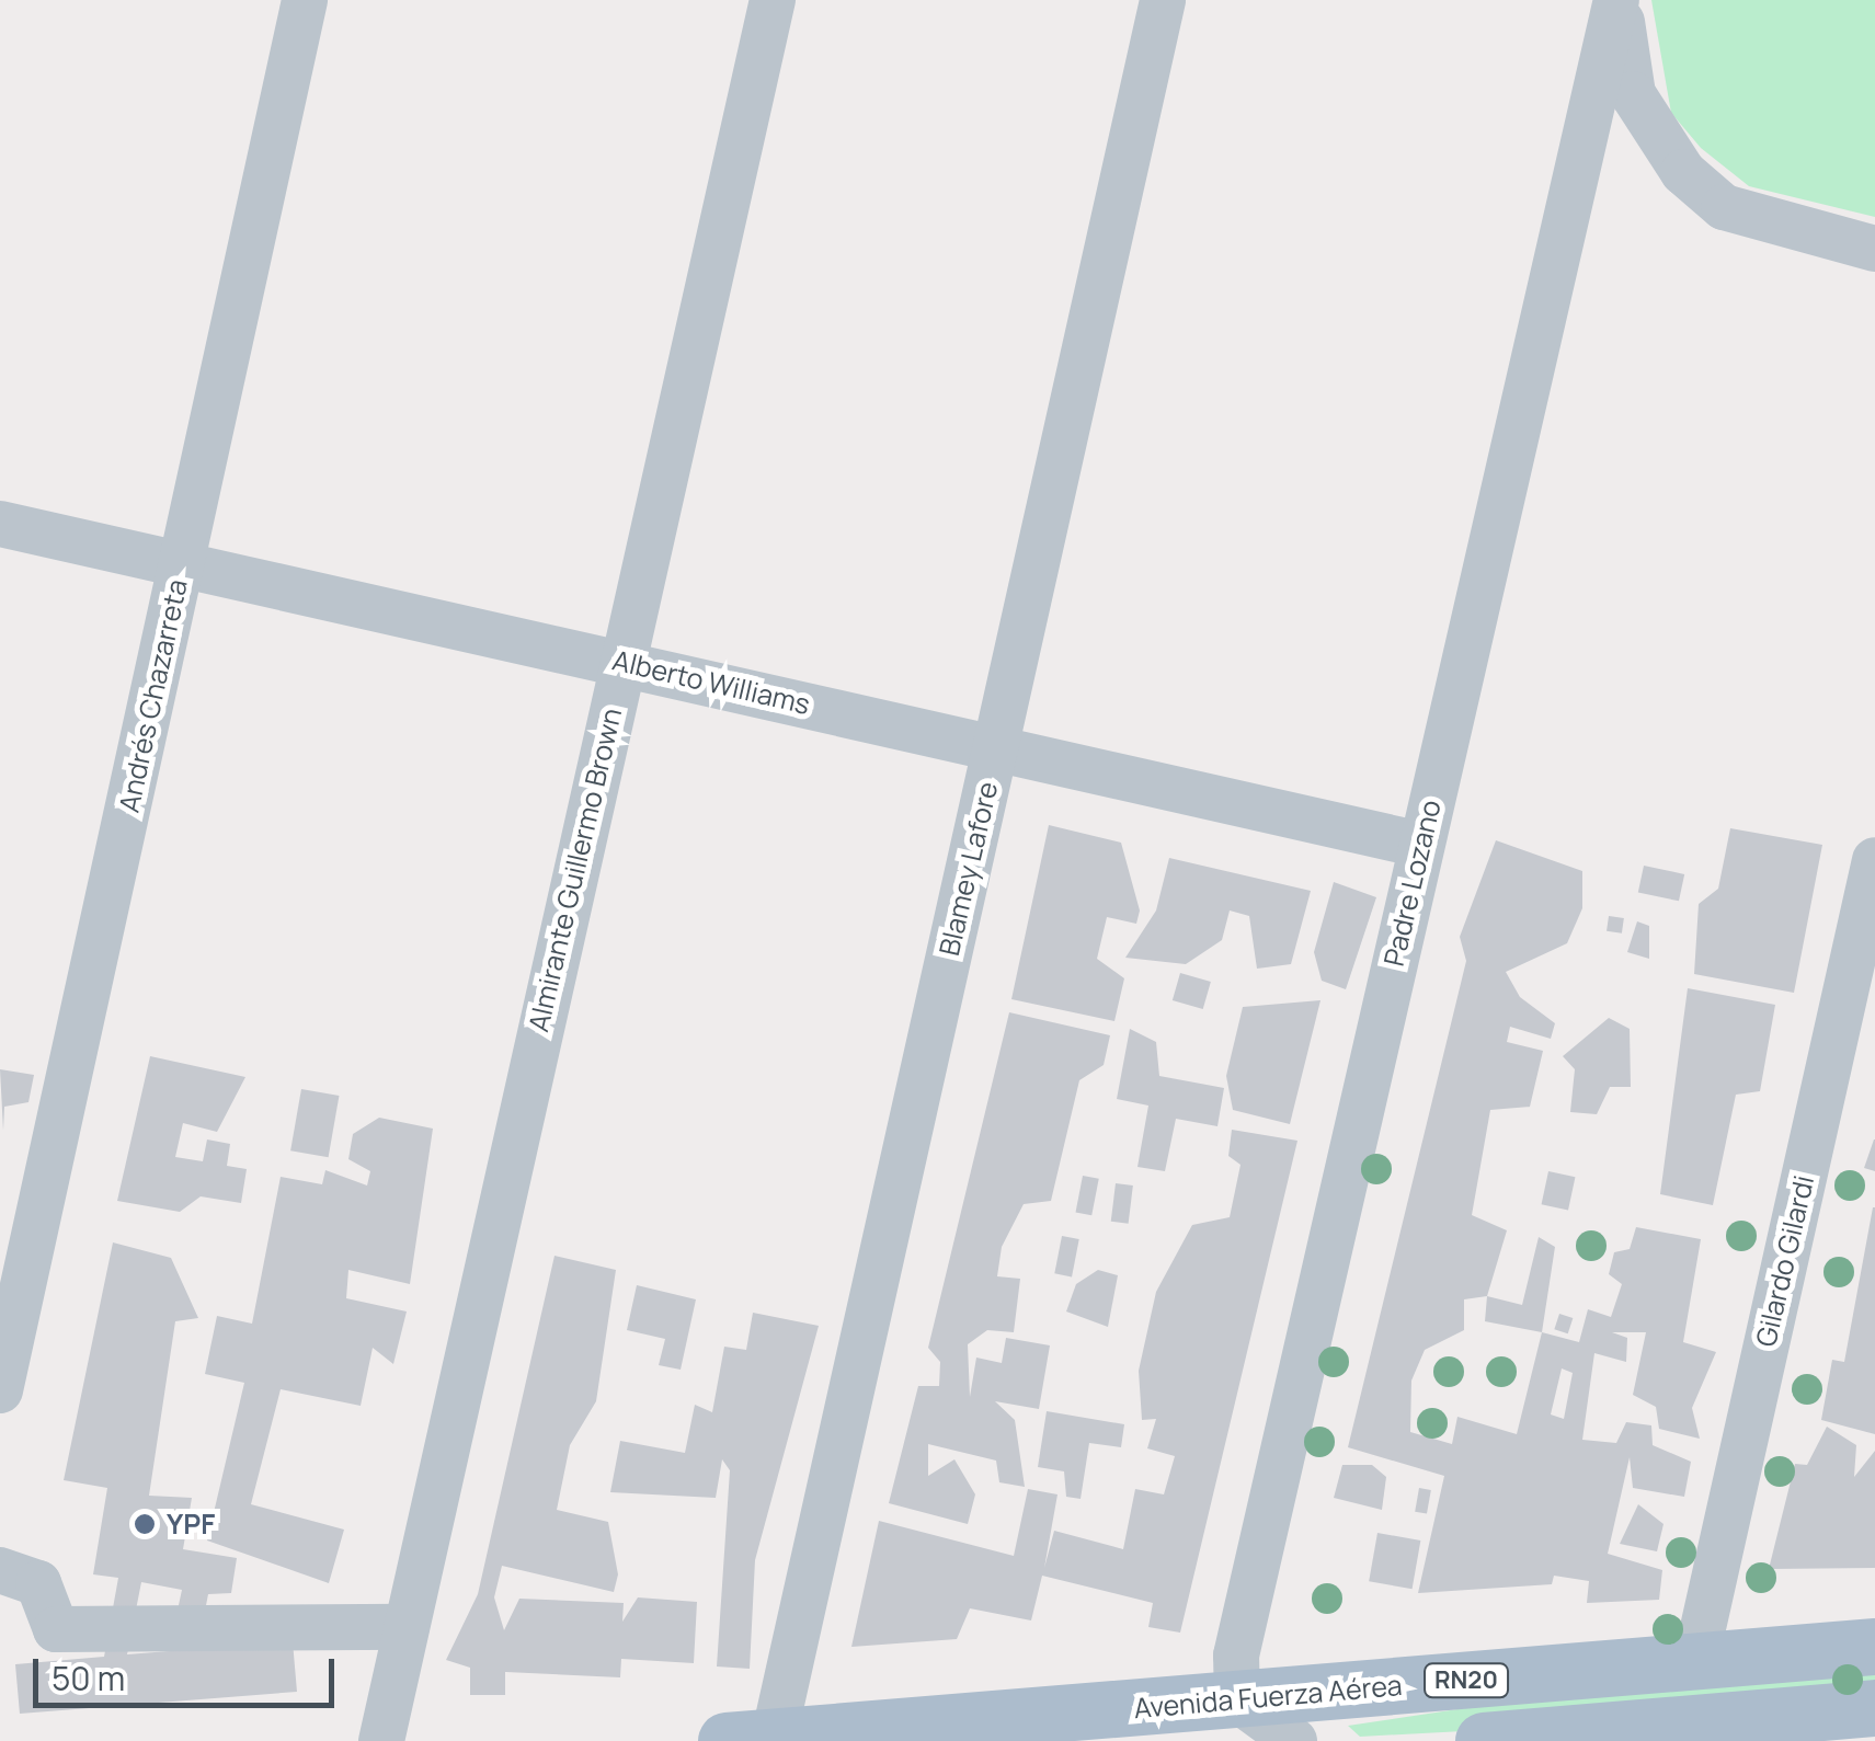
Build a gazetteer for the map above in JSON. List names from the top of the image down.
{
  "streets": {
    "main road": ["RN20", "Avenida Fuerza Aérea"],
    "street": [
      "Alberto Williams",
      "Andrés Chazarreta",
      "Blamey Lafore",
      "Almirante Guillermo Brown",
      "Padre Lozano",
      "Gilardo Gilardi"
    ]
  },
  "crossings": [
    ["Alberto Williams", "Andrés Chazarreta"],
    ["Alberto Williams", "Blamey Lafore"],
    ["Alberto Williams", "Almirante Guillermo Brown"],
    ["Alberto Williams", "Padre Lozano"],
    ["Blamey Lafore", "Avenida Fuerza Aérea"],
    ["Padre Lozano", "Avenida Fuerza Aérea"],
    ["Gilardo Gilardi", "Avenida Fuerza Aérea"]
  ],
  "places": ["YPF"],
  "scale_bar": "50 m"
}
